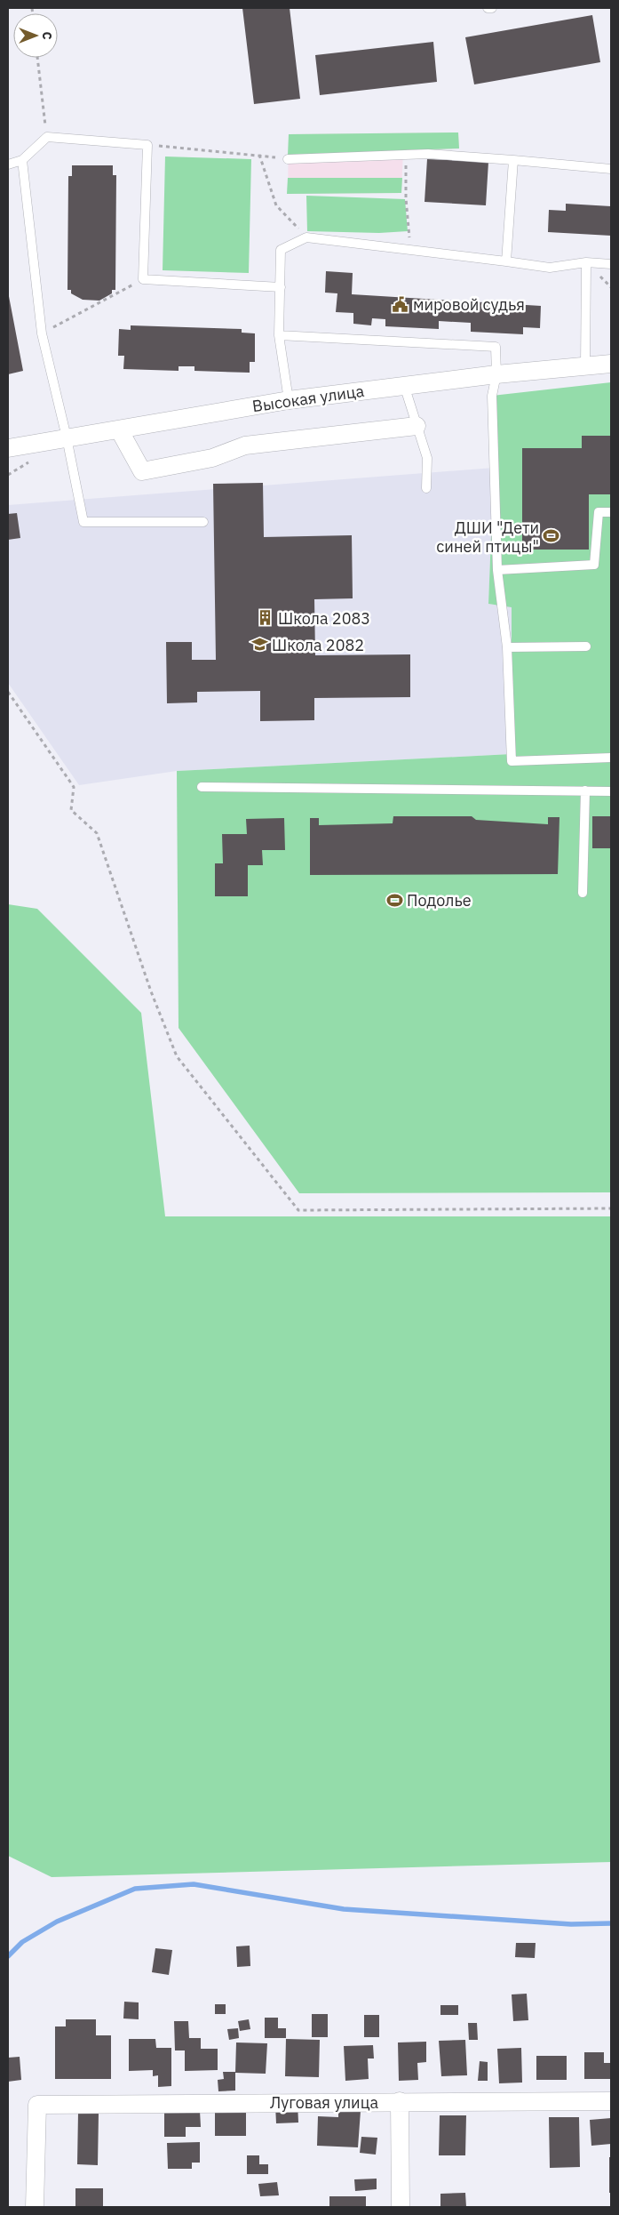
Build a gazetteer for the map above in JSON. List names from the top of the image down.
{
  "streets": {
    "street": ["Высокая улица", "Луговая улица"]
  },
  "places": {
    "public building": ["мировой судья"],
    "sports": ["ДШИ \"Дети синей птицы\"", "Подолье"],
    "building": ["Школа 2083"],
    "school or university": ["Школа 2082"]
  },
  "north": "right"
}
